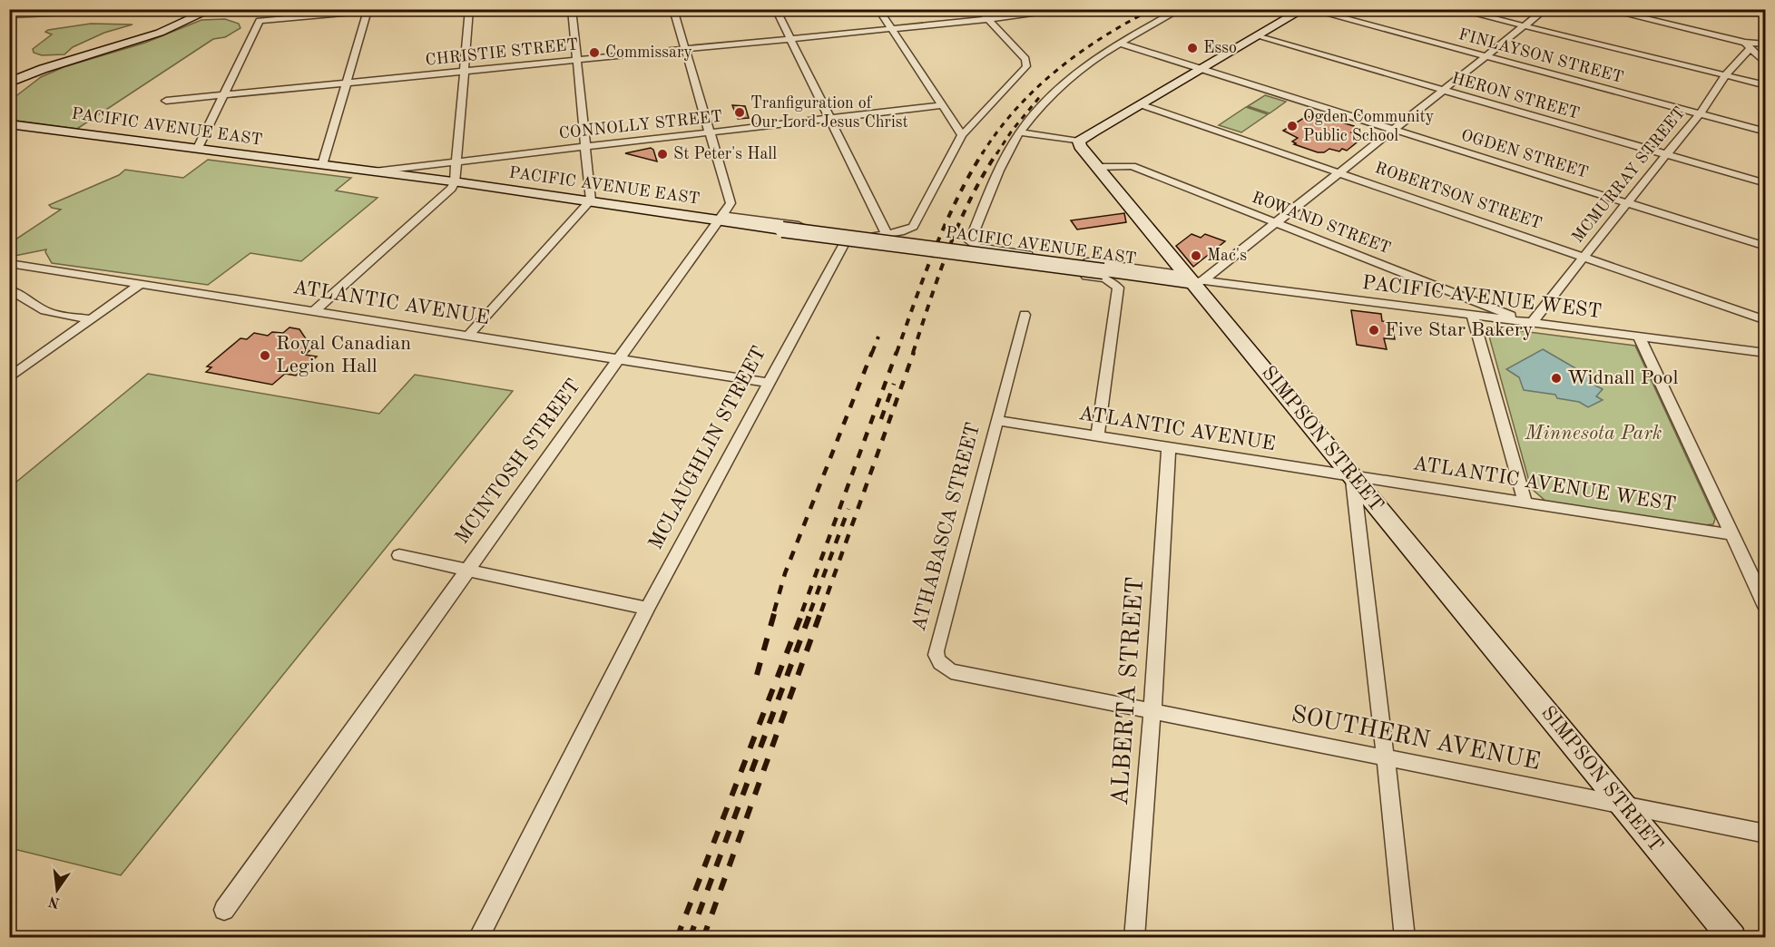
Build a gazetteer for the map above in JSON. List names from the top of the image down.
{
  "streets": {
    "street": [
      "CHRISTIE STREET",
      "FINLAYSON STREET",
      "HERON STREET",
      "CONNOLLY STREET",
      "PACIFIC AVENUE EAST",
      "OGDEN STREET",
      "MCMURRAY STREET",
      "ROBERTSON STREET",
      "ROWAND STREET",
      "PACIFIC AVENUE WEST",
      "ATLANTIC AVENUE",
      "SIMPSON STREET",
      "MCLAUGHLIN STREET",
      "MCINTOSH STREET",
      "ATLANTIC AVENUE WEST",
      "ATHABASCA STREET",
      "ALBERTA STREET",
      "SOUTHERN AVENUE"
    ]
  },
  "crossings": [
    ["CHRISTIE STREET", "MCINTOSH STREET"],
    ["FINLAYSON STREET", "MCMURRAY STREET"],
    ["HERON STREET", "MCMURRAY STREET"],
    ["CONNOLLY STREET", "PACIFIC AVENUE EAST"],
    ["CONNOLLY STREET", "MCINTOSH STREET"],
    ["PACIFIC AVENUE EAST", "PACIFIC AVENUE WEST"],
    ["PACIFIC AVENUE EAST", "SIMPSON STREET"],
    ["PACIFIC AVENUE EAST", "MCINTOSH STREET"],
    ["OGDEN STREET", "MCMURRAY STREET"],
    ["MCMURRAY STREET", "ROBERTSON STREET"],
    ["MCMURRAY STREET", "ROWAND STREET"],
    ["MCMURRAY STREET", "PACIFIC AVENUE WEST"],
    ["ROWAND STREET", "PACIFIC AVENUE WEST"],
    ["ROWAND STREET", "SIMPSON STREET"],
    ["PACIFIC AVENUE WEST", "SIMPSON STREET"],
    ["ATLANTIC AVENUE", "SIMPSON STREET"],
    ["ATLANTIC AVENUE", "MCLAUGHLIN STREET"],
    ["ATLANTIC AVENUE", "MCINTOSH STREET"],
    ["ATLANTIC AVENUE", "ATLANTIC AVENUE WEST"],
    ["ATLANTIC AVENUE", "ATHABASCA STREET"],
    ["ATLANTIC AVENUE", "ALBERTA STREET"],
    ["SIMPSON STREET", "ATLANTIC AVENUE WEST"],
    ["SIMPSON STREET", "SOUTHERN AVENUE"],
    ["ATHABASCA STREET", "ALBERTA STREET"],
    ["ATHABASCA STREET", "SOUTHERN AVENUE"],
    ["ALBERTA STREET", "SOUTHERN AVENUE"]
  ],
  "parks": ["Minnesota Park"],
  "places": [
    "Esso",
    "Commissary",
    "Tranfiguration of Our Lord Jesus Christ",
    "Ogden Community Public School",
    "St Peter's Hall",
    "Mac's",
    "Five Star Bakery",
    "Royal Canadian Legion Hall",
    "Widnall Pool"
  ],
  "north": "bottom"
}
